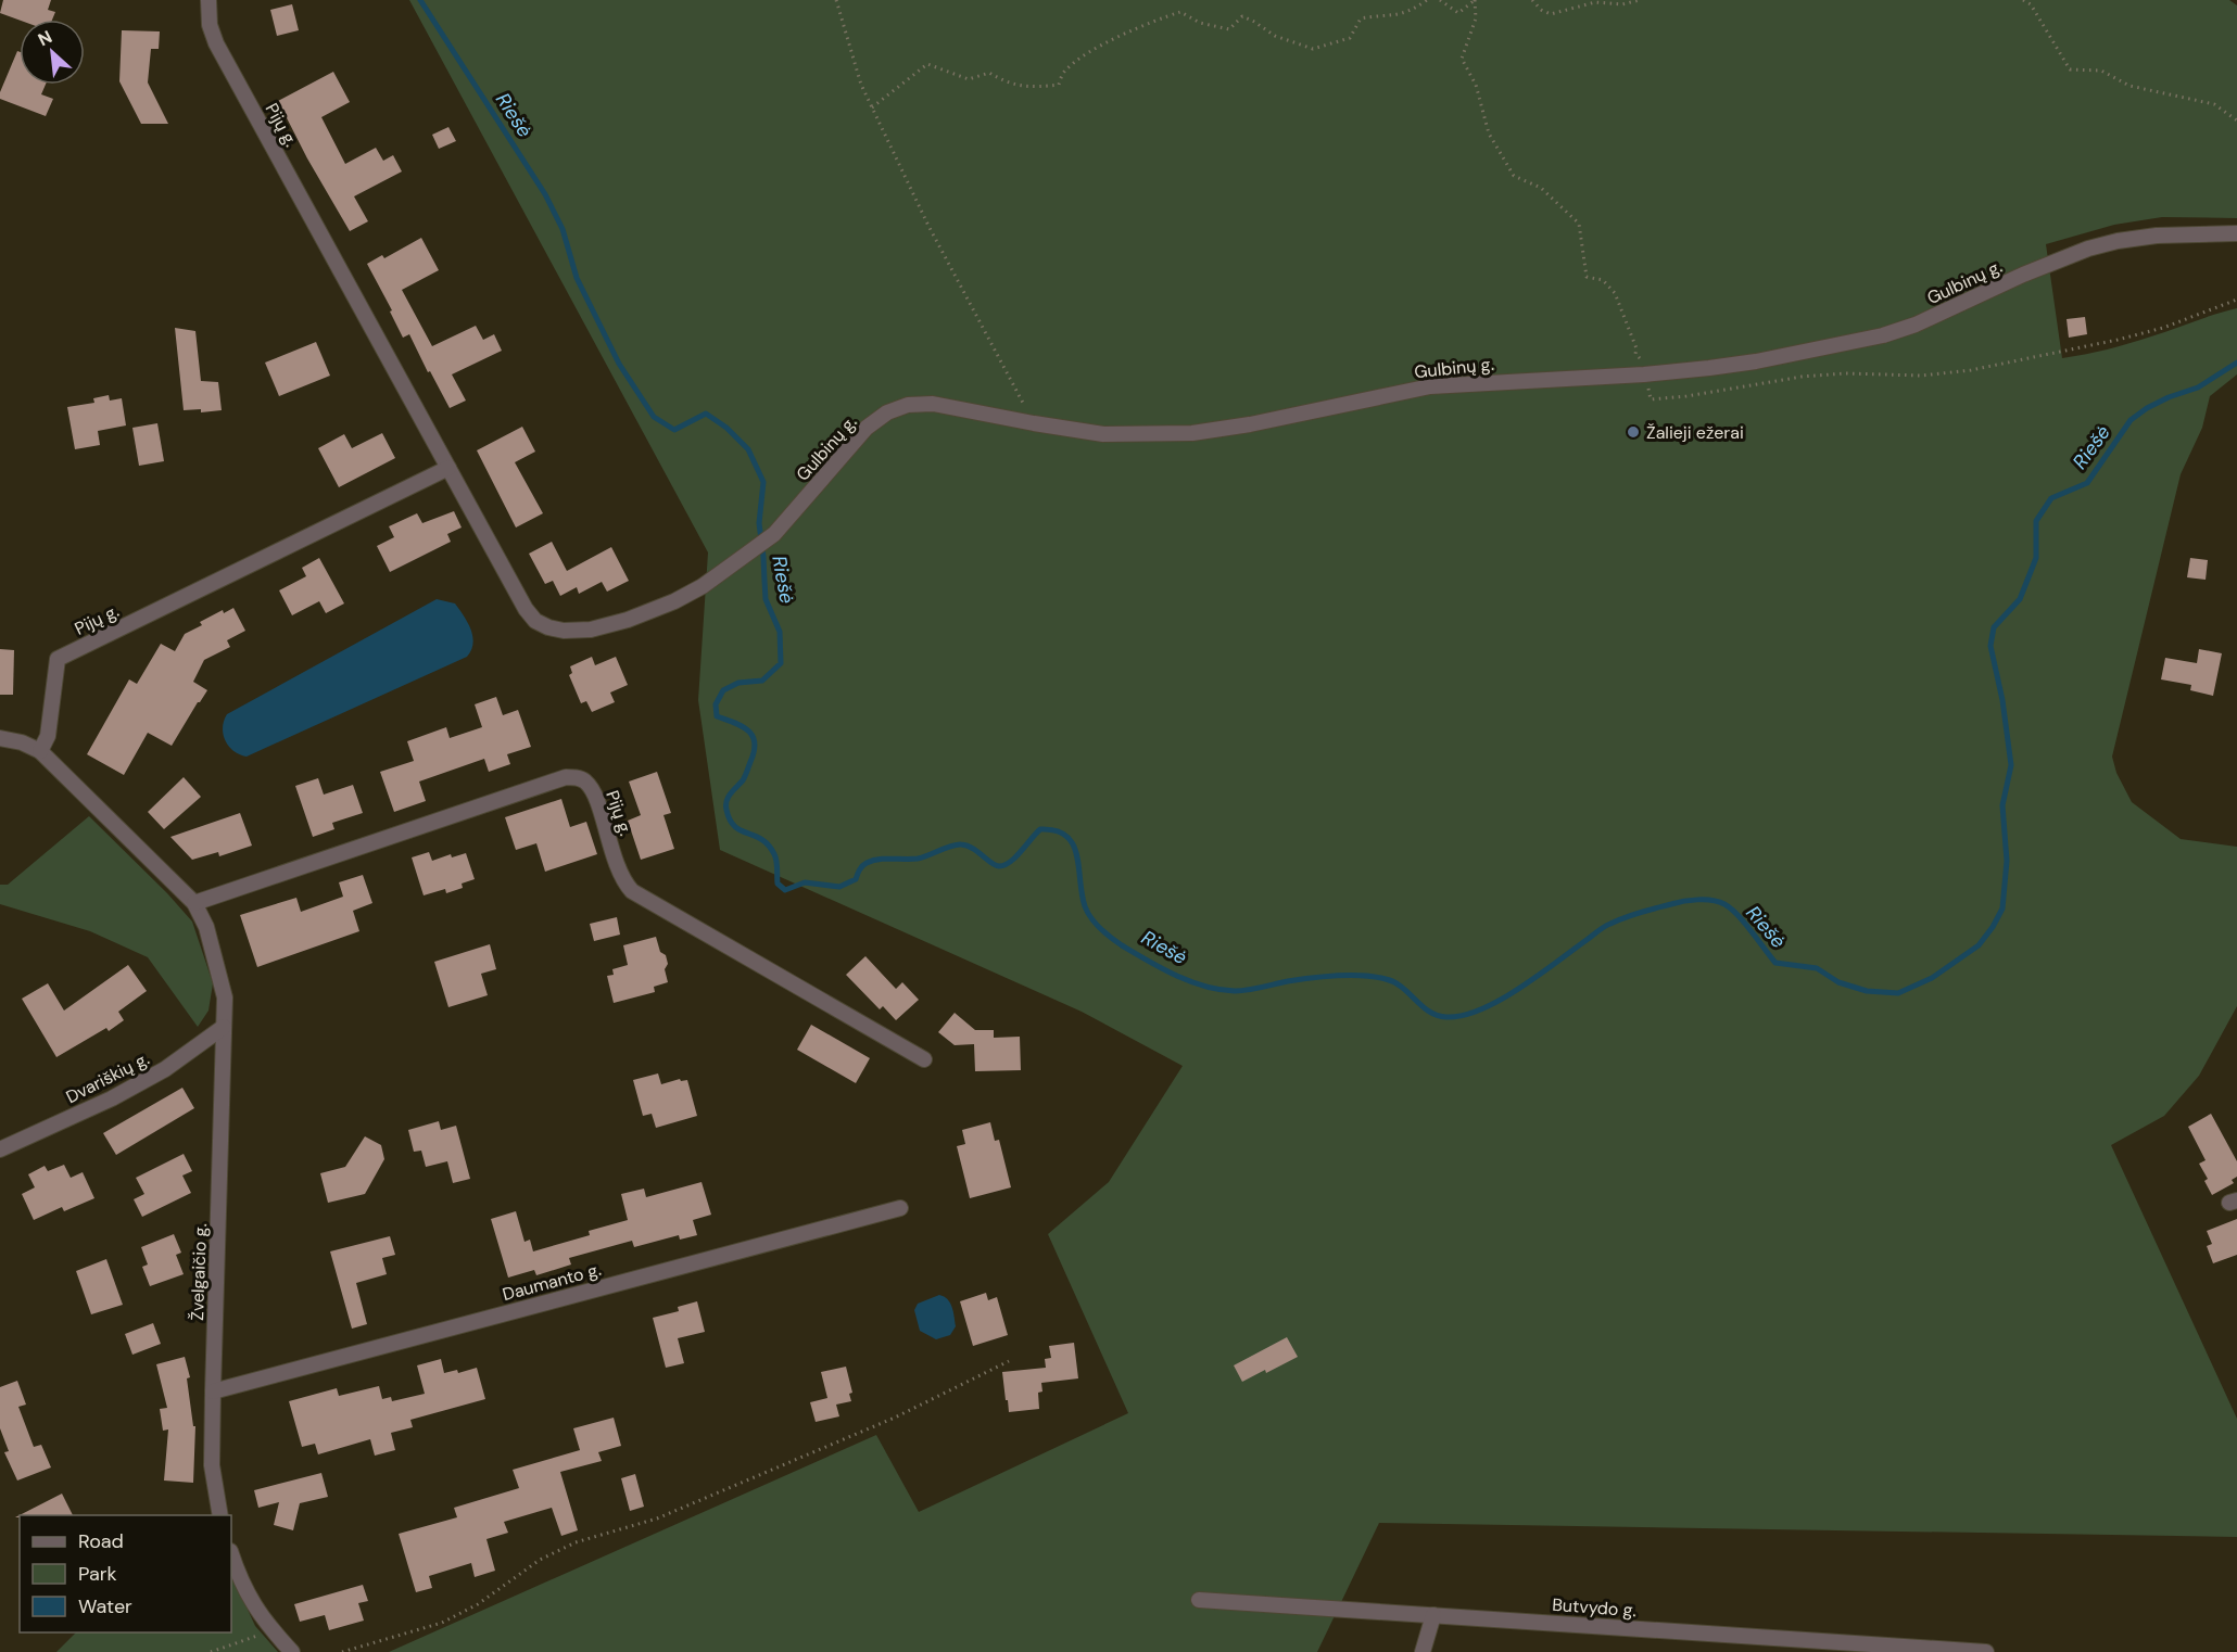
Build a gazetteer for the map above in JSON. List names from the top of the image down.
{
  "streets": {
    "street": [
      "Pijų g.",
      "Gulbinų g.",
      "Dvariškių g.",
      "Žvelgaičio g.",
      "Daumanto g.",
      "Butvydo g."
    ]
  },
  "crossings": [
    ["Pijų g.", "Gulbinų g."],
    ["Pijų g.", "Žvelgaičio g."],
    ["Dvariškių g.", "Žvelgaičio g."],
    ["Žvelgaičio g.", "Daumanto g."]
  ],
  "water": ["Riešė"],
  "places": ["Žalieji ežerai"],
  "legend": ["Road", "Park", "Water"],
  "north": "top left"
}
